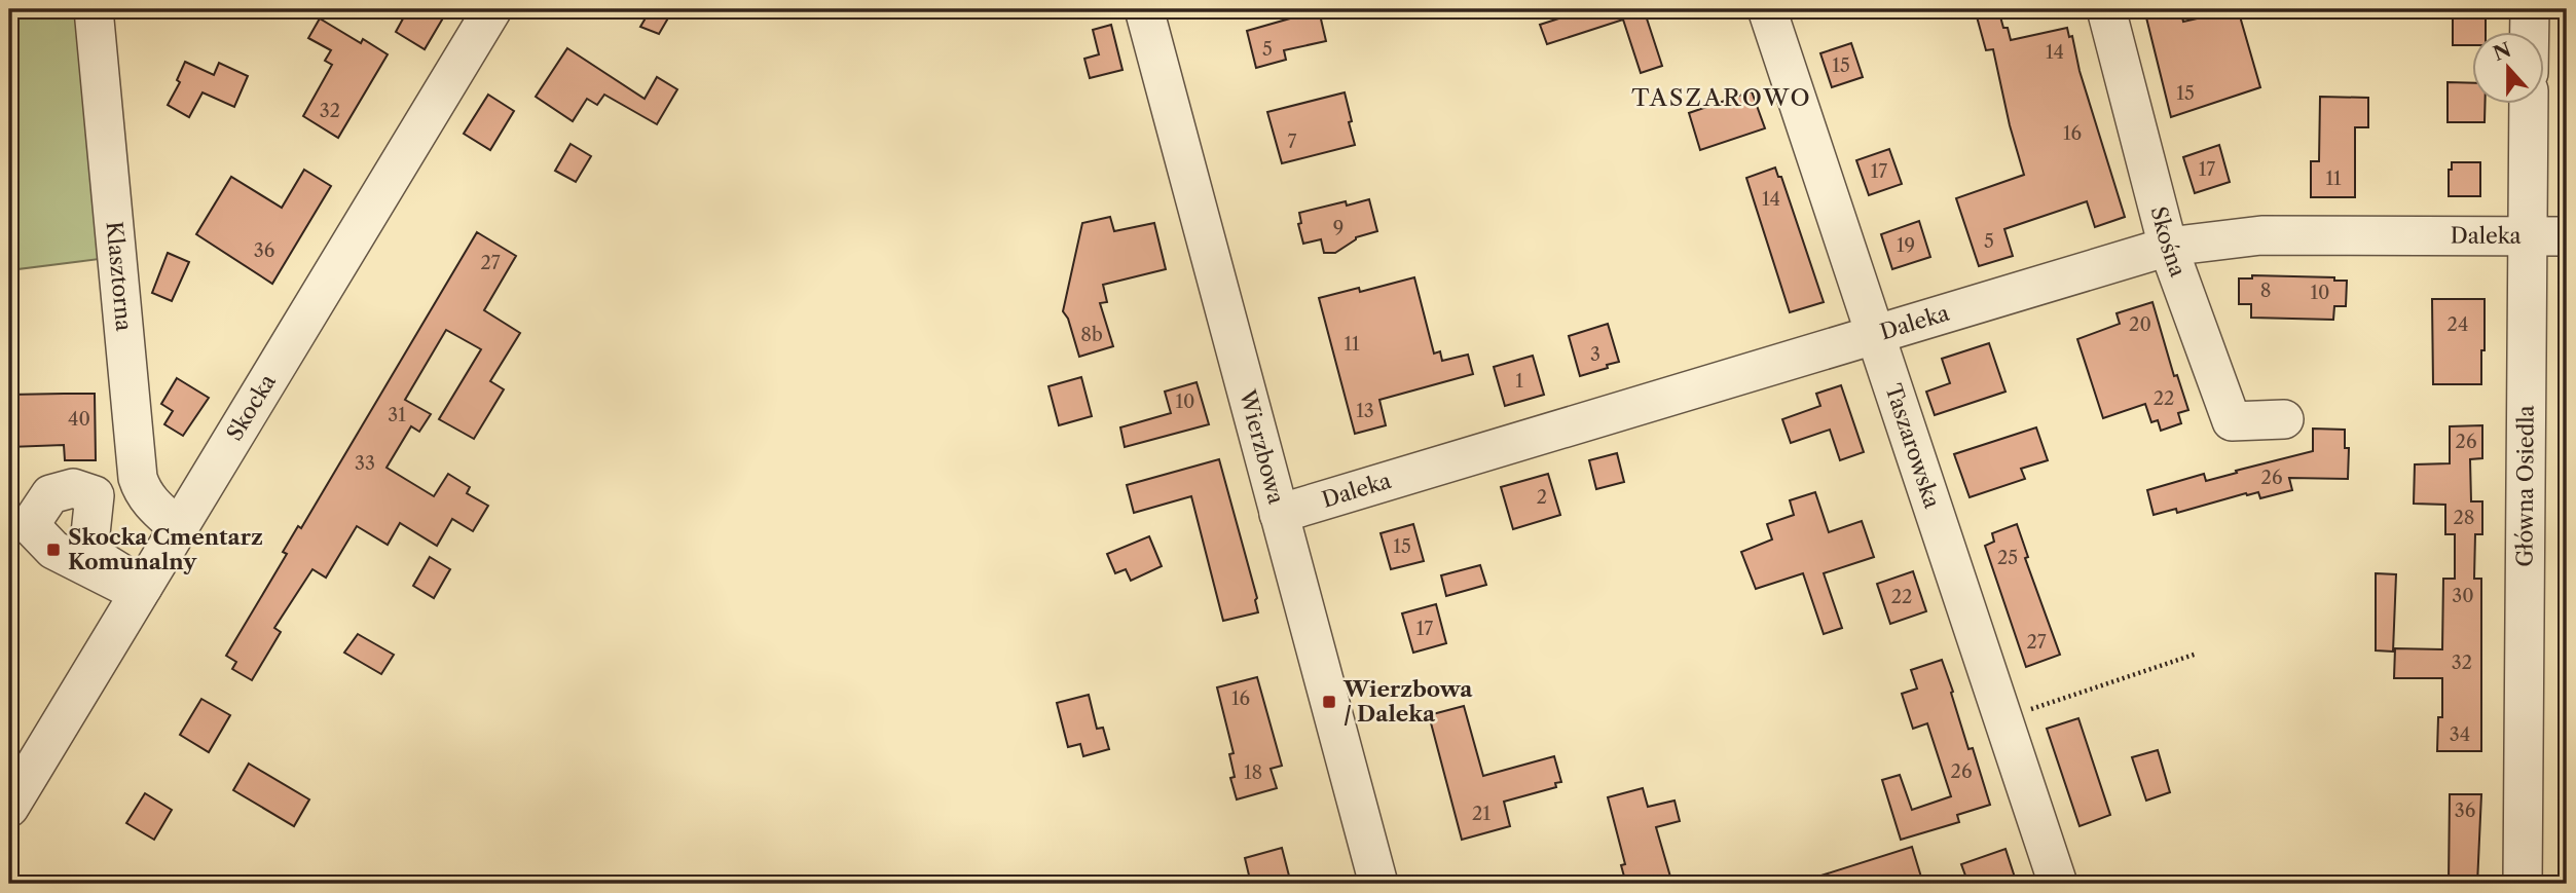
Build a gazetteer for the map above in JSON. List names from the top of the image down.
{
  "streets": {
    "street": [
      "Daleka",
      "Skośna",
      "Klasztorna",
      "Skocka",
      "Wierzbowa",
      "Taszarowska",
      "Główna Osiedla"
    ]
  },
  "crossings": [
    ["Daleka", "Skośna"],
    ["Daleka", "Wierzbowa"],
    ["Daleka", "Taszarowska"],
    ["Daleka", "Główna Osiedla"],
    ["Klasztorna", "Skocka"]
  ],
  "districts": ["TASZAROWO"],
  "places": {
    "transit": ["Skocka Cmentarz Komunalny", "Wierzbowa / Daleka"]
  },
  "house_numbers": [
    "5",
    "14",
    "15",
    "15",
    "32",
    "16",
    "7",
    "17",
    "17",
    "11",
    "14",
    "9",
    "5",
    "19",
    "36",
    "27",
    "8",
    "10",
    "20",
    "24",
    "8b",
    "11",
    "3",
    "1",
    "22",
    "10",
    "13",
    "31",
    "40",
    "26",
    "33",
    "26",
    "2",
    "28",
    "15",
    "25",
    "30",
    "22",
    "17",
    "27",
    "32",
    "16",
    "34",
    "26",
    "18",
    "36",
    "21"
  ],
  "north": "top"
}
